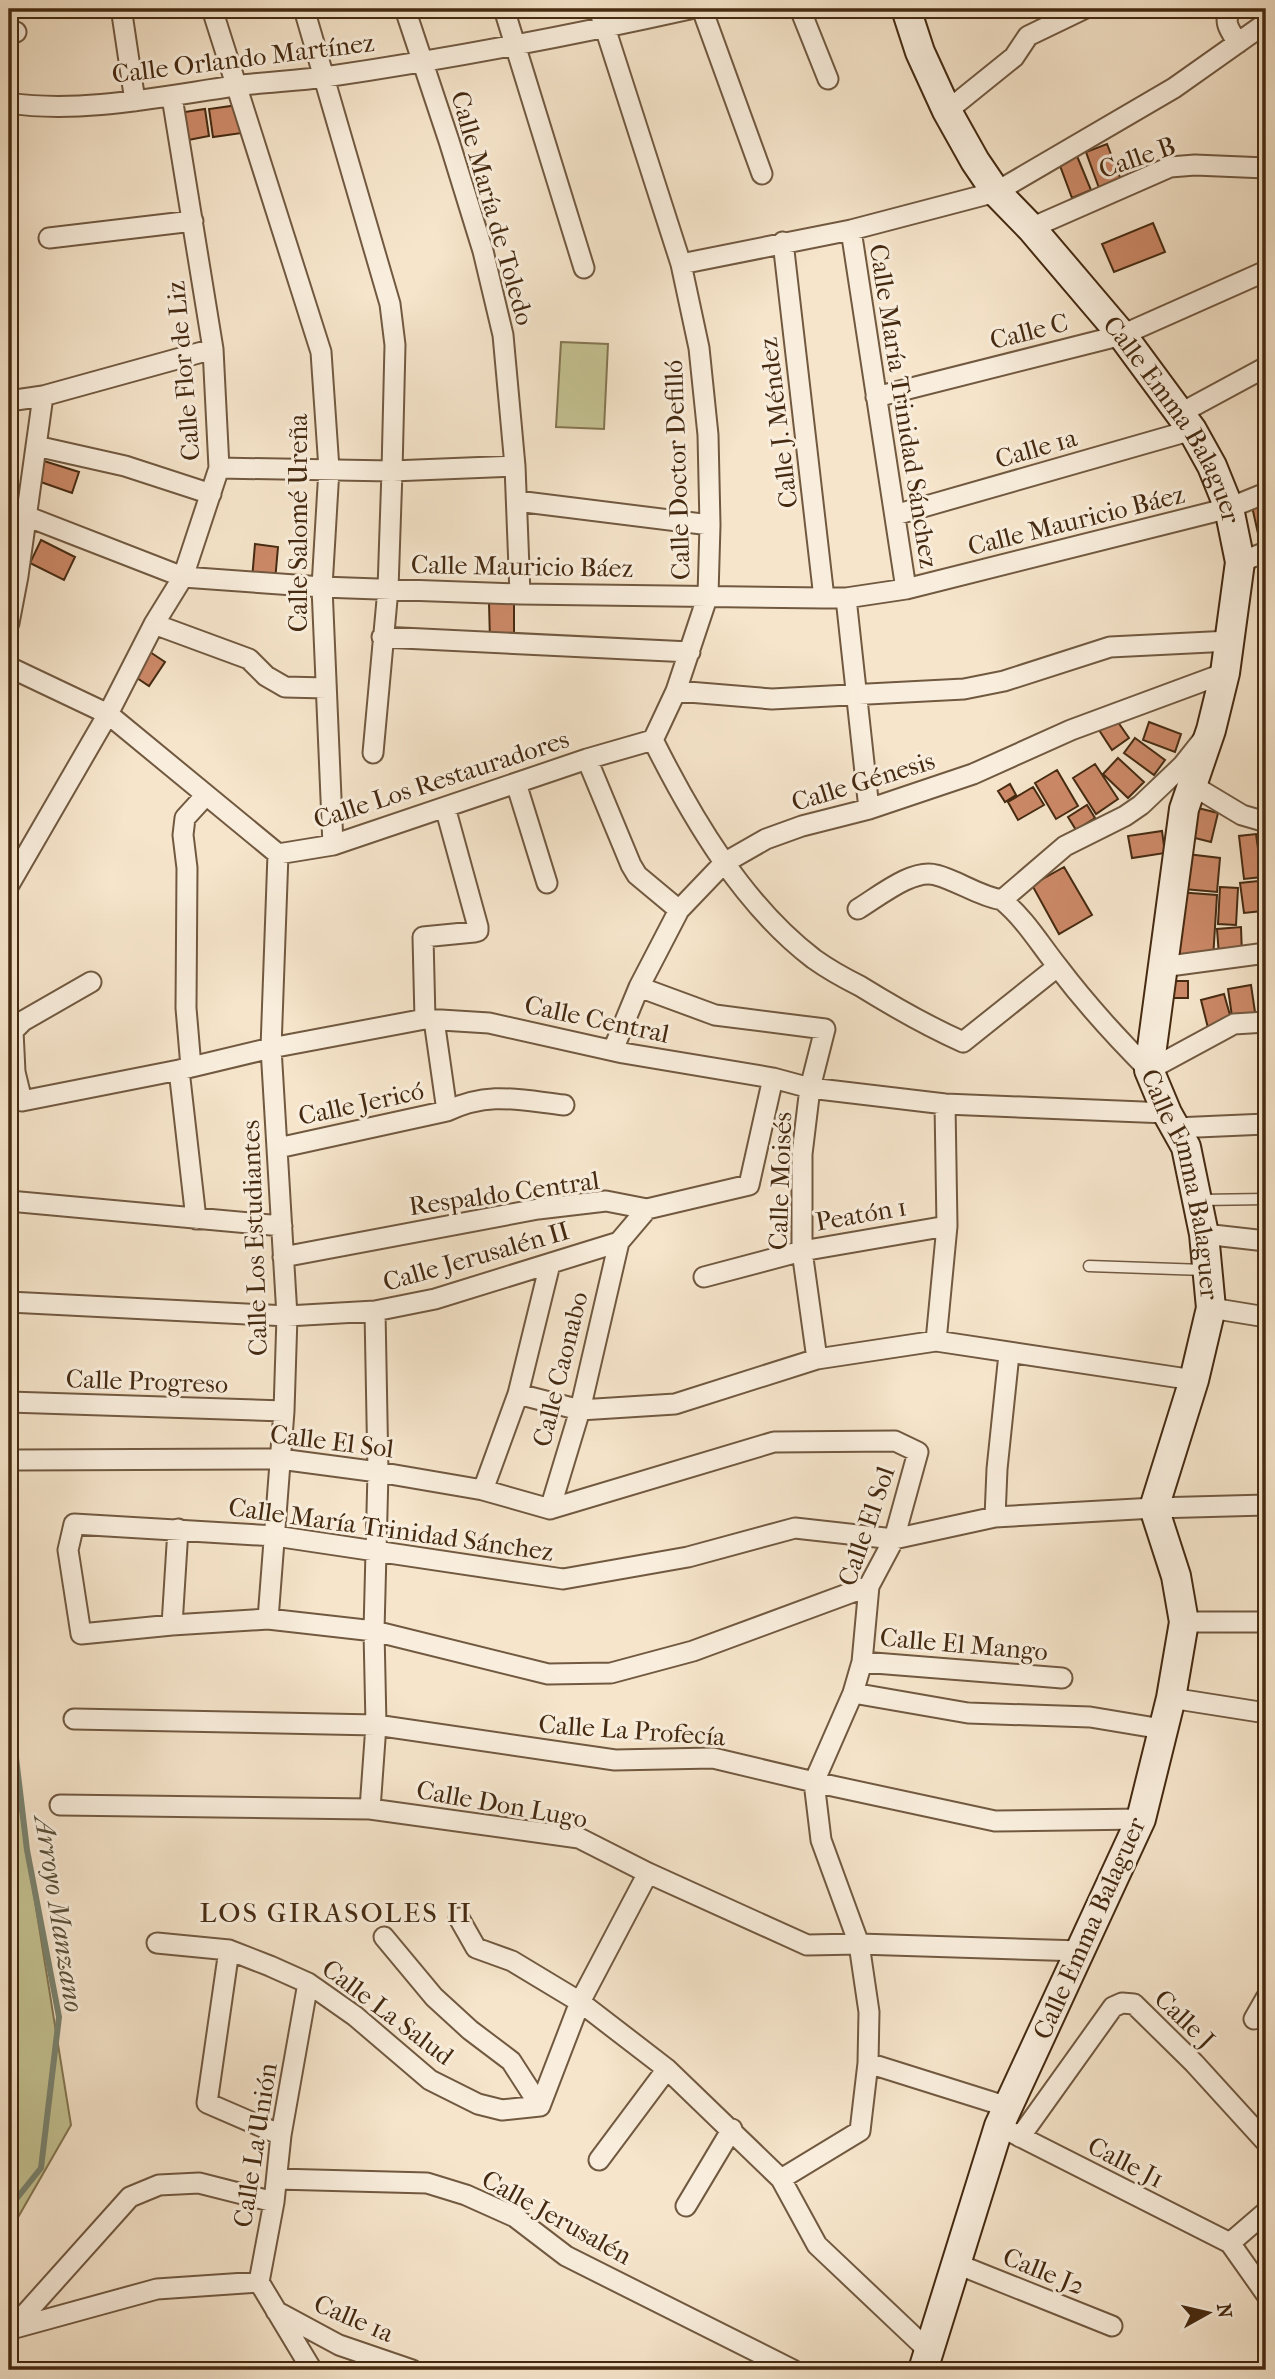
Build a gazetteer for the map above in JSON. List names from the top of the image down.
{
  "streets": {
    "street": [
      "Calle Orlando Martínez",
      "Calle B",
      "Calle María de Toledo",
      "Calle C",
      "Calle Flor de Liz",
      "Calle María Trinidad Sánchez",
      "Calle Emma Balaguer",
      "Calle J. Méndez",
      "Calle 1a",
      "Calle Doctor Defilló",
      "Calle Mauricio Báez",
      "Calle Salomé Ureña",
      "Calle Los Restauradores",
      "Calle Génesis",
      "Calle Central",
      "Calle Jericó",
      "Calle Moisés",
      "Respaldo Central",
      "Peatón 1",
      "Calle Los Estudiantes",
      "Calle Jerusalén II",
      "Calle Caonabo",
      "Calle Progreso",
      "Calle El Sol",
      "Calle El Mango",
      "Calle La Profecía",
      "Calle Don Lugo",
      "Calle La Salud",
      "Calle J",
      "Calle La Unión",
      "Calle J1",
      "Calle Jerusalén",
      "Calle J2"
    ]
  },
  "crossings": [
    ["Calle Orlando Martínez", "Calle María de Toledo"],
    ["Calle Orlando Martínez", "Calle Flor de Liz"],
    ["Calle Orlando Martínez", "Calle Doctor Defilló"],
    ["Calle Orlando Martínez", "Calle Salomé Ureña"],
    ["Calle B", "Calle Emma Balaguer"],
    ["Calle María de Toledo", "Calle Mauricio Báez"],
    ["Calle C", "Calle María Trinidad Sánchez"],
    ["Calle C", "Calle Emma Balaguer"],
    ["Calle Flor de Liz", "Calle Mauricio Báez"],
    ["Calle María Trinidad Sánchez", "Calle Emma Balaguer"],
    ["Calle María Trinidad Sánchez", "Calle 1a"],
    ["Calle María Trinidad Sánchez", "Calle Mauricio Báez"],
    ["Calle María Trinidad Sánchez", "Calle Los Estudiantes"],
    ["Calle María Trinidad Sánchez", "Calle El Sol"],
    ["Calle Emma Balaguer", "Calle 1a"],
    ["Calle Emma Balaguer", "Calle Mauricio Báez"],
    ["Calle Emma Balaguer", "Calle Génesis"],
    ["Calle Emma Balaguer", "Calle Central"],
    ["Calle Emma Balaguer", "Calle La Profecía"],
    ["Calle Emma Balaguer", "Calle Don Lugo"],
    ["Calle Emma Balaguer", "Calle J"],
    ["Calle Emma Balaguer", "Calle J1"],
    ["Calle Emma Balaguer", "Calle J2"],
    ["Calle J. Méndez", "Calle Mauricio Báez"],
    ["Calle Doctor Defilló", "Calle Mauricio Báez"],
    ["Calle Doctor Defilló", "Calle Los Restauradores"],
    ["Calle Mauricio Báez", "Calle Salomé Ureña"],
    ["Calle Salomé Ureña", "Calle Los Restauradores"],
    ["Calle Los Restauradores", "Calle Jericó"],
    ["Calle Los Restauradores", "Calle Los Estudiantes"],
    ["Calle Génesis", "Calle Central"],
    ["Calle Génesis", "Calle Moisés"],
    ["Calle Central", "Calle Jericó"],
    ["Calle Central", "Calle Moisés"],
    ["Calle Central", "Respaldo Central"],
    ["Calle Central", "Calle Los Estudiantes"],
    ["Calle Jericó", "Calle Los Estudiantes"],
    ["Calle Moisés", "Peatón 1"],
    ["Respaldo Central", "Calle Los Estudiantes"],
    ["Calle Los Estudiantes", "Calle Jerusalén II"],
    ["Calle Los Estudiantes", "Calle Progreso"],
    ["Calle Los Estudiantes", "Calle El Sol"],
    ["Calle Jerusalén II", "Calle Caonabo"],
    ["Calle Caonabo", "Calle El Sol"],
    ["Calle El Sol", "Calle El Mango"],
    ["Calle El Sol", "Calle La Profecía"],
    ["Calle La Salud", "Calle La Unión"],
    ["Calle J", "Calle J1"],
    ["Calle La Unión", "Calle Jerusalén"]
  ],
  "districts": ["LOS GIRASOLES II"],
  "water": ["Arroyo Manzano"],
  "north": "right"
}
